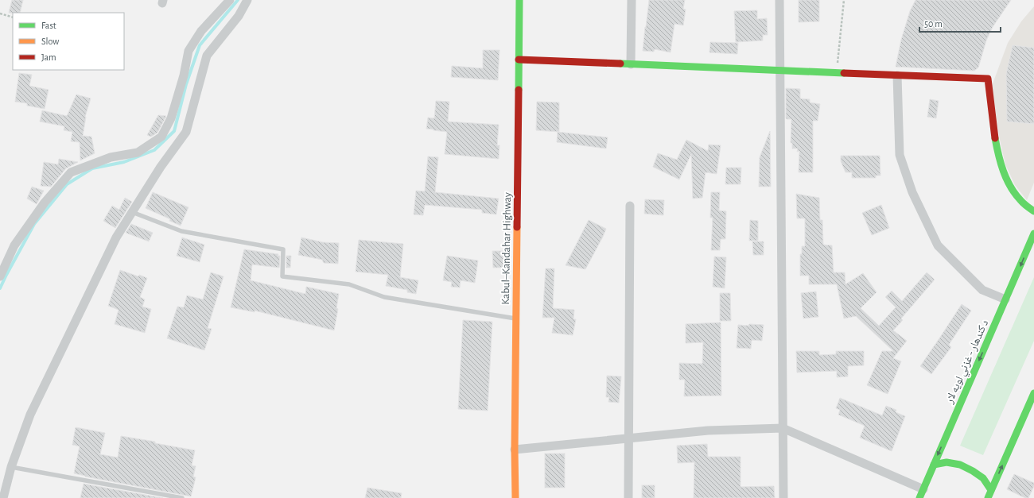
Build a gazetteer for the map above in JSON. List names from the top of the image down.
{
  "streets": {
    "main road": ["Kabul–Kandahar Highway", "د کندهار - غزني لويه لار"]
  },
  "legend": ["Fast", "Slow", "Jam"],
  "scale_bar": "50 m"
}
